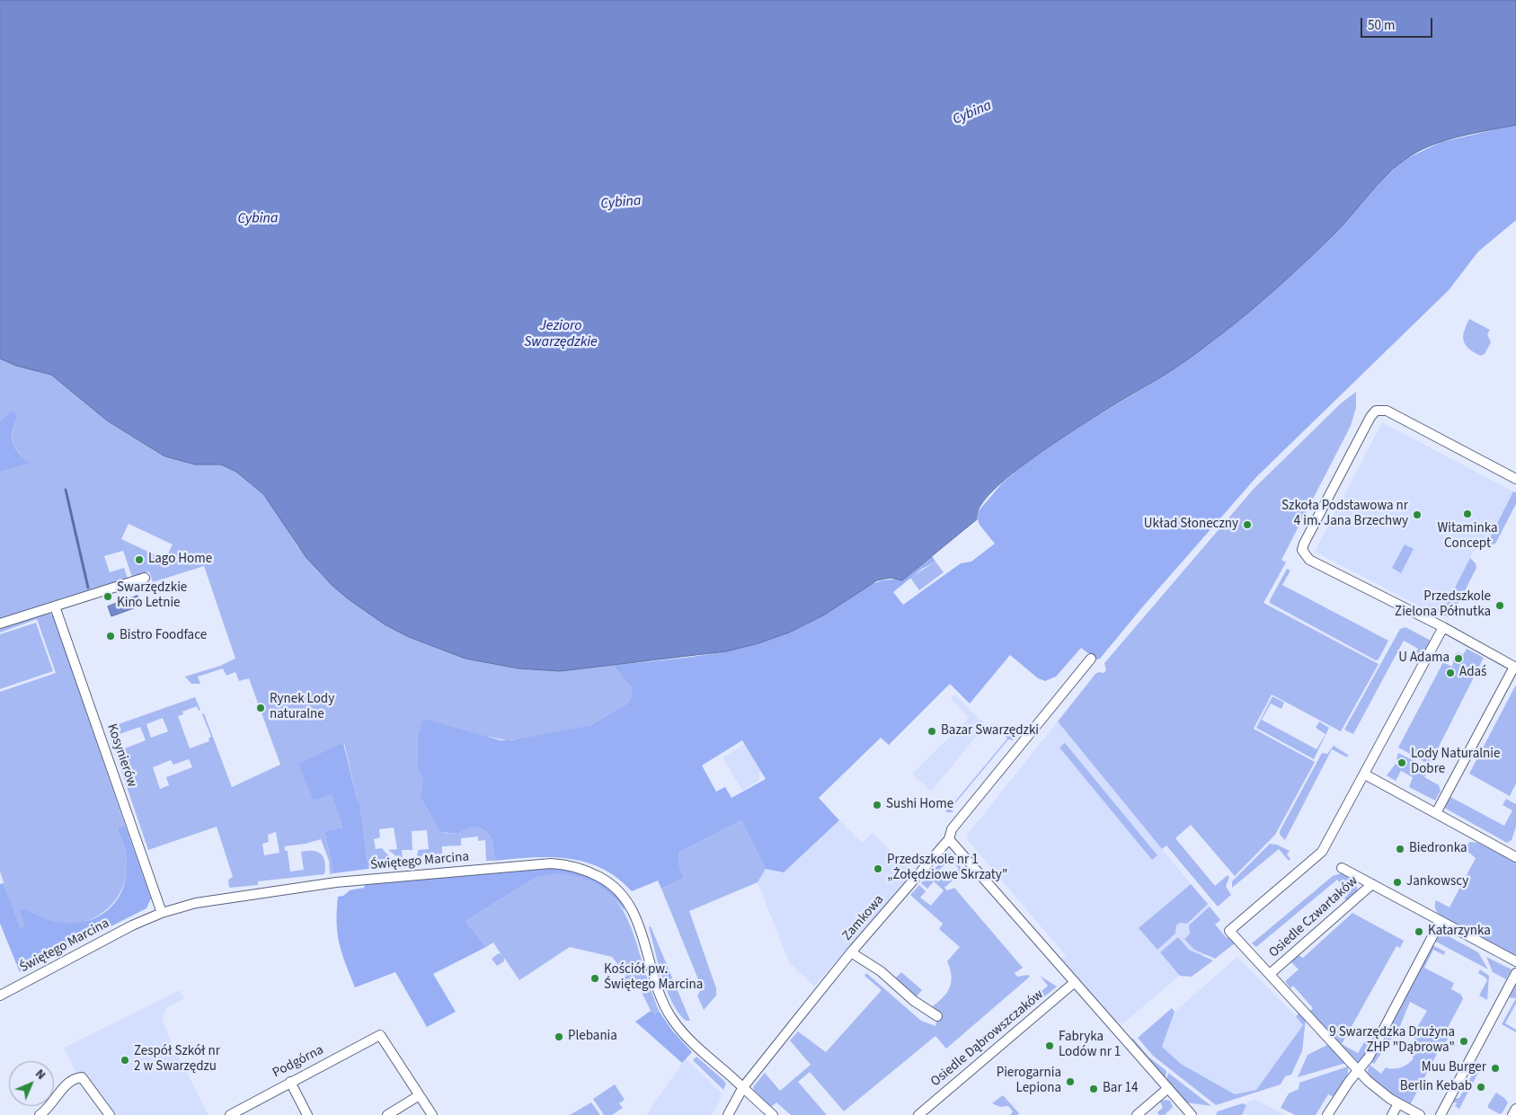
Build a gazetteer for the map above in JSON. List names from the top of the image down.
{
  "streets": {
    "street": [
      "Kosynierów",
      "Świętego Marcina",
      "Osiedle Czwartaków",
      "Zamkowa",
      "Osiedle Dąbrowszczaków",
      "Podgórna"
    ]
  },
  "crossings": [
    ["Kosynierów", "Świętego Marcina"],
    ["Świętego Marcina", "Zamkowa"]
  ],
  "water": ["Cybina", "Jezioro Swarzędzkie"],
  "places": [
    "Witaminka Concept",
    "Szkoła Podstawowa nr 4 im. Jana Brzechwy",
    "Układ Słoneczny",
    "Lago Home",
    "Swarzędzkie Kino Letnie",
    "Przedszkole Zielona Półnutka",
    "Bistro Foodface",
    "U Adama",
    "Adaś",
    "Rynek Lody naturalne",
    "Bazar Swarzędzki",
    "Lody Naturalnie Dobre",
    "Sushi Home",
    "Biedronka",
    "Przedszkole nr 1 „Żołędziowe Skrzaty\"",
    "Jankowscy",
    "Katarzynka",
    "Kościół pw. Świętego Marcina",
    "Plebania",
    "9 Swarzędzka Drużyna ZHP \"Dąbrowa\"",
    "Fabryka Lodów nr 1",
    "Zespół Szkół nr 2 w Swarzędzu",
    "Muu Burger",
    "Pierogarnia Lepiona",
    "Berlin Kebab",
    "Bar 14"
  ],
  "scale_bar": "50 m",
  "north": "top right"
}
